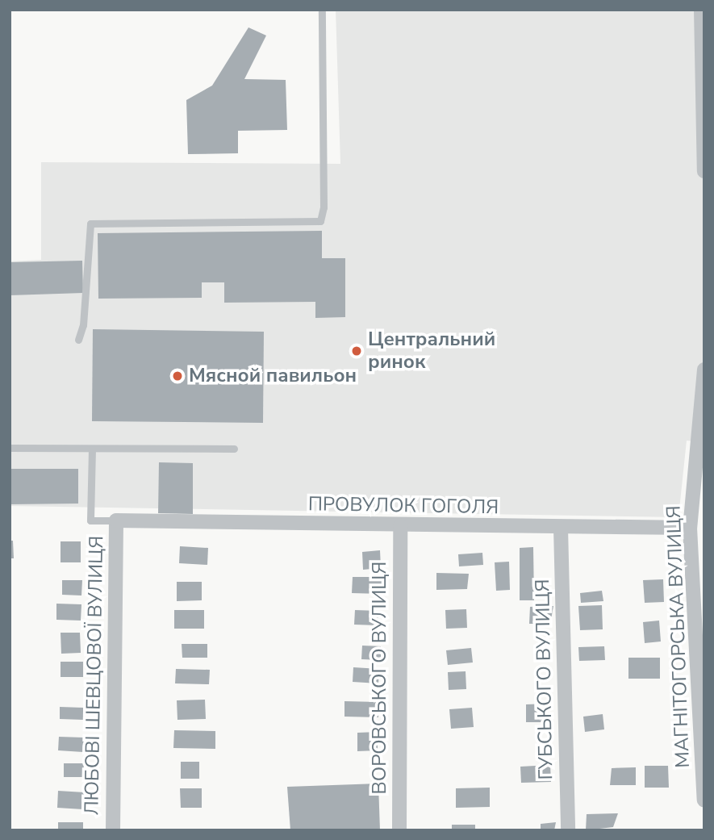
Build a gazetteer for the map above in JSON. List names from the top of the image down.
{
  "streets": {
    "street": [
      "ПРОВУЛОК ГОГОЛЯ",
      "МАГНІТОГОРСЬКА ВУЛИЦЯ",
      "ЛЮБОВІ ШЕВЦОВОЇ ВУЛИЦЯ",
      "ВОРОВСЬКОГО ВУЛИЦЯ",
      "ГУБСЬКОГО ВУЛИЦЯ"
    ]
  },
  "crossings": [
    ["ПРОВУЛОК ГОГОЛЯ", "МАГНІТОГОРСЬКА ВУЛИЦЯ"],
    ["ПРОВУЛОК ГОГОЛЯ", "ЛЮБОВІ ШЕВЦОВОЇ ВУЛИЦЯ"],
    ["ПРОВУЛОК ГОГОЛЯ", "ВОРОВСЬКОГО ВУЛИЦЯ"],
    ["ПРОВУЛОК ГОГОЛЯ", "ГУБСЬКОГО ВУЛИЦЯ"]
  ],
  "places": ["Центральний ринок", "Мясной павильон"]
}
